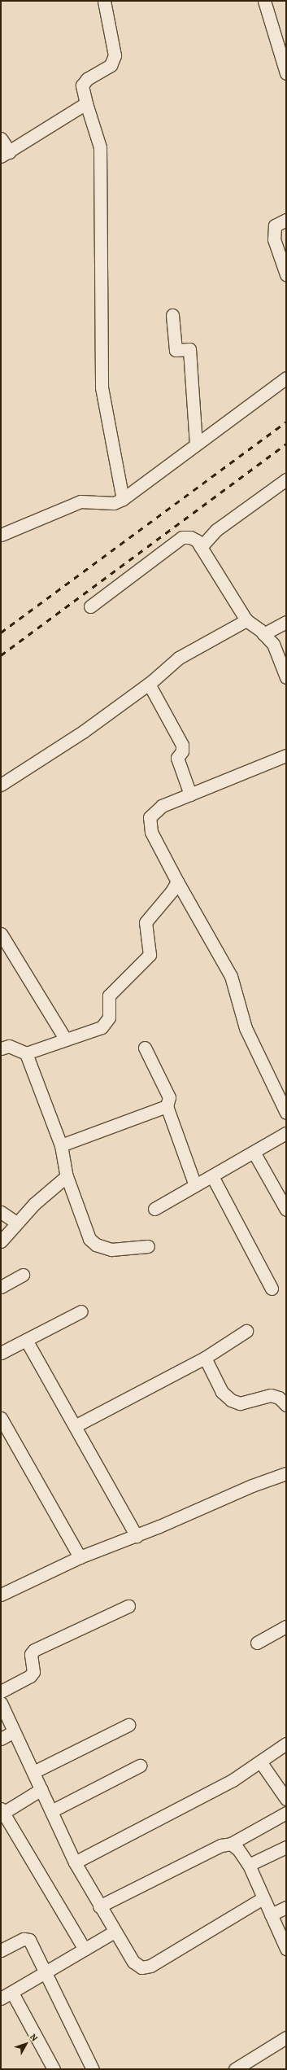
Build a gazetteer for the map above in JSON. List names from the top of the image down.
{
  "north": "top right"
}
